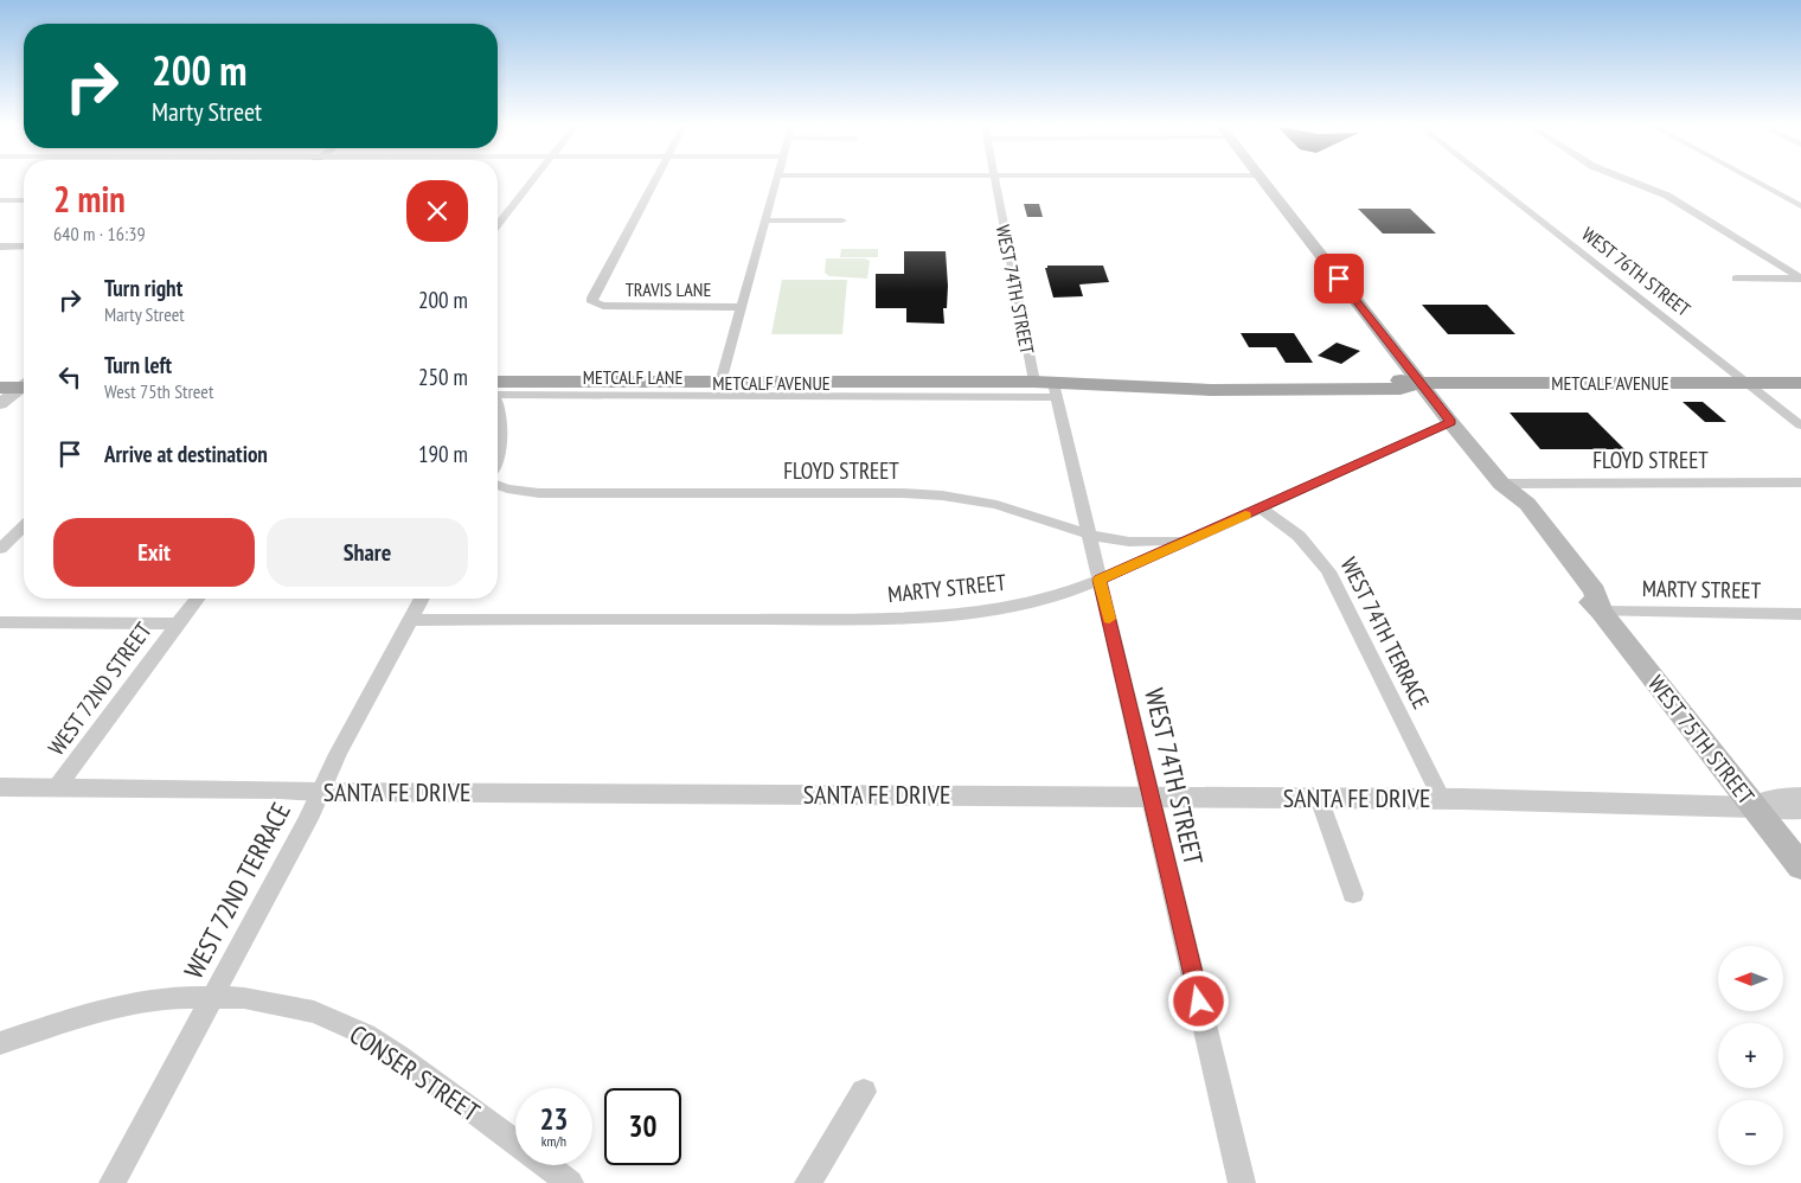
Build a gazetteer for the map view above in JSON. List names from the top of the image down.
{
  "streets": {
    "main road": ["METCALF AVENUE", "WEST 75TH STREET"],
    "street": [
      "WEST 76TH STREET",
      "TRAVIS LANE",
      "WEST 74TH STREET",
      "METCALF LANE",
      "FLOYD STREET",
      "MARTY STREET",
      "WEST 74TH TERRACE",
      "WEST 72ND STREET",
      "SANTA FE DRIVE",
      "WEST 72ND TERRACE",
      "CONSER STREET"
    ]
  },
  "crossings": [
    ["WEST 76TH STREET", "METCALF AVENUE"],
    ["WEST 74TH STREET", "METCALF LANE"],
    ["WEST 74TH STREET", "METCALF AVENUE"],
    ["WEST 74TH STREET", "FLOYD STREET"],
    ["WEST 74TH STREET", "MARTY STREET"],
    ["WEST 74TH STREET", "SANTA FE DRIVE"],
    ["METCALF LANE", "METCALF AVENUE"],
    ["METCALF AVENUE", "WEST 75TH STREET"],
    ["FLOYD STREET", "MARTY STREET"],
    ["FLOYD STREET", "WEST 75TH STREET"],
    ["MARTY STREET", "WEST 74TH TERRACE"],
    ["MARTY STREET", "WEST 75TH STREET"],
    ["MARTY STREET", "WEST 72ND TERRACE"],
    ["WEST 74TH TERRACE", "SANTA FE DRIVE"],
    ["WEST 72ND STREET", "SANTA FE DRIVE"],
    ["WEST 75TH STREET", "SANTA FE DRIVE"],
    ["SANTA FE DRIVE", "WEST 72ND TERRACE"],
    ["WEST 72ND TERRACE", "CONSER STREET"]
  ],
  "north": "left",
  "page": {
    "turn": ["200 m", "Marty Street"],
    "heading": ["2 min", "640 m · 16:39"],
    "list": [
      {
        "name": "Turn right",
        "note": "Marty Street",
        "value": "200 m"
      },
      {
        "name": "Turn left",
        "note": "West 75th Street",
        "value": "250 m"
      },
      {
        "name": "Arrive at destination",
        "value": "190 m"
      }
    ],
    "buttons": ["Exit", "Share"],
    "map_buttons": ["+", "−"],
    "speed": "23 km/h",
    "limit": "30"
  }
}
